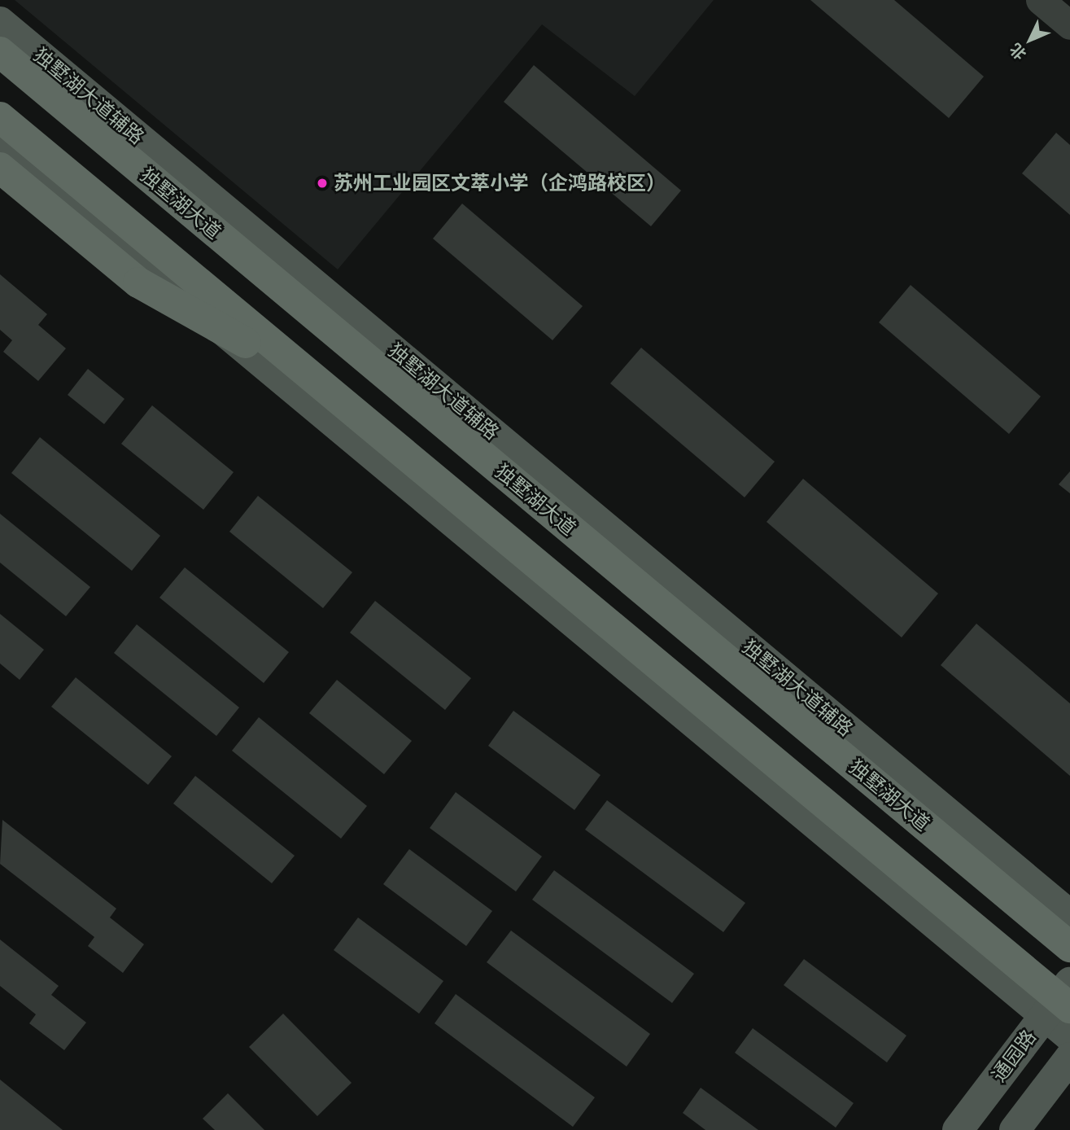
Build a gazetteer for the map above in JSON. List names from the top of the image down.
{
  "streets": {
    "highway": ["独墅湖大道"],
    "main road": ["独墅湖大道辅路", "通园路"]
  },
  "places": ["苏州工业园区文萃小学（企鸿路校区）"],
  "north": "bottom left"
}
